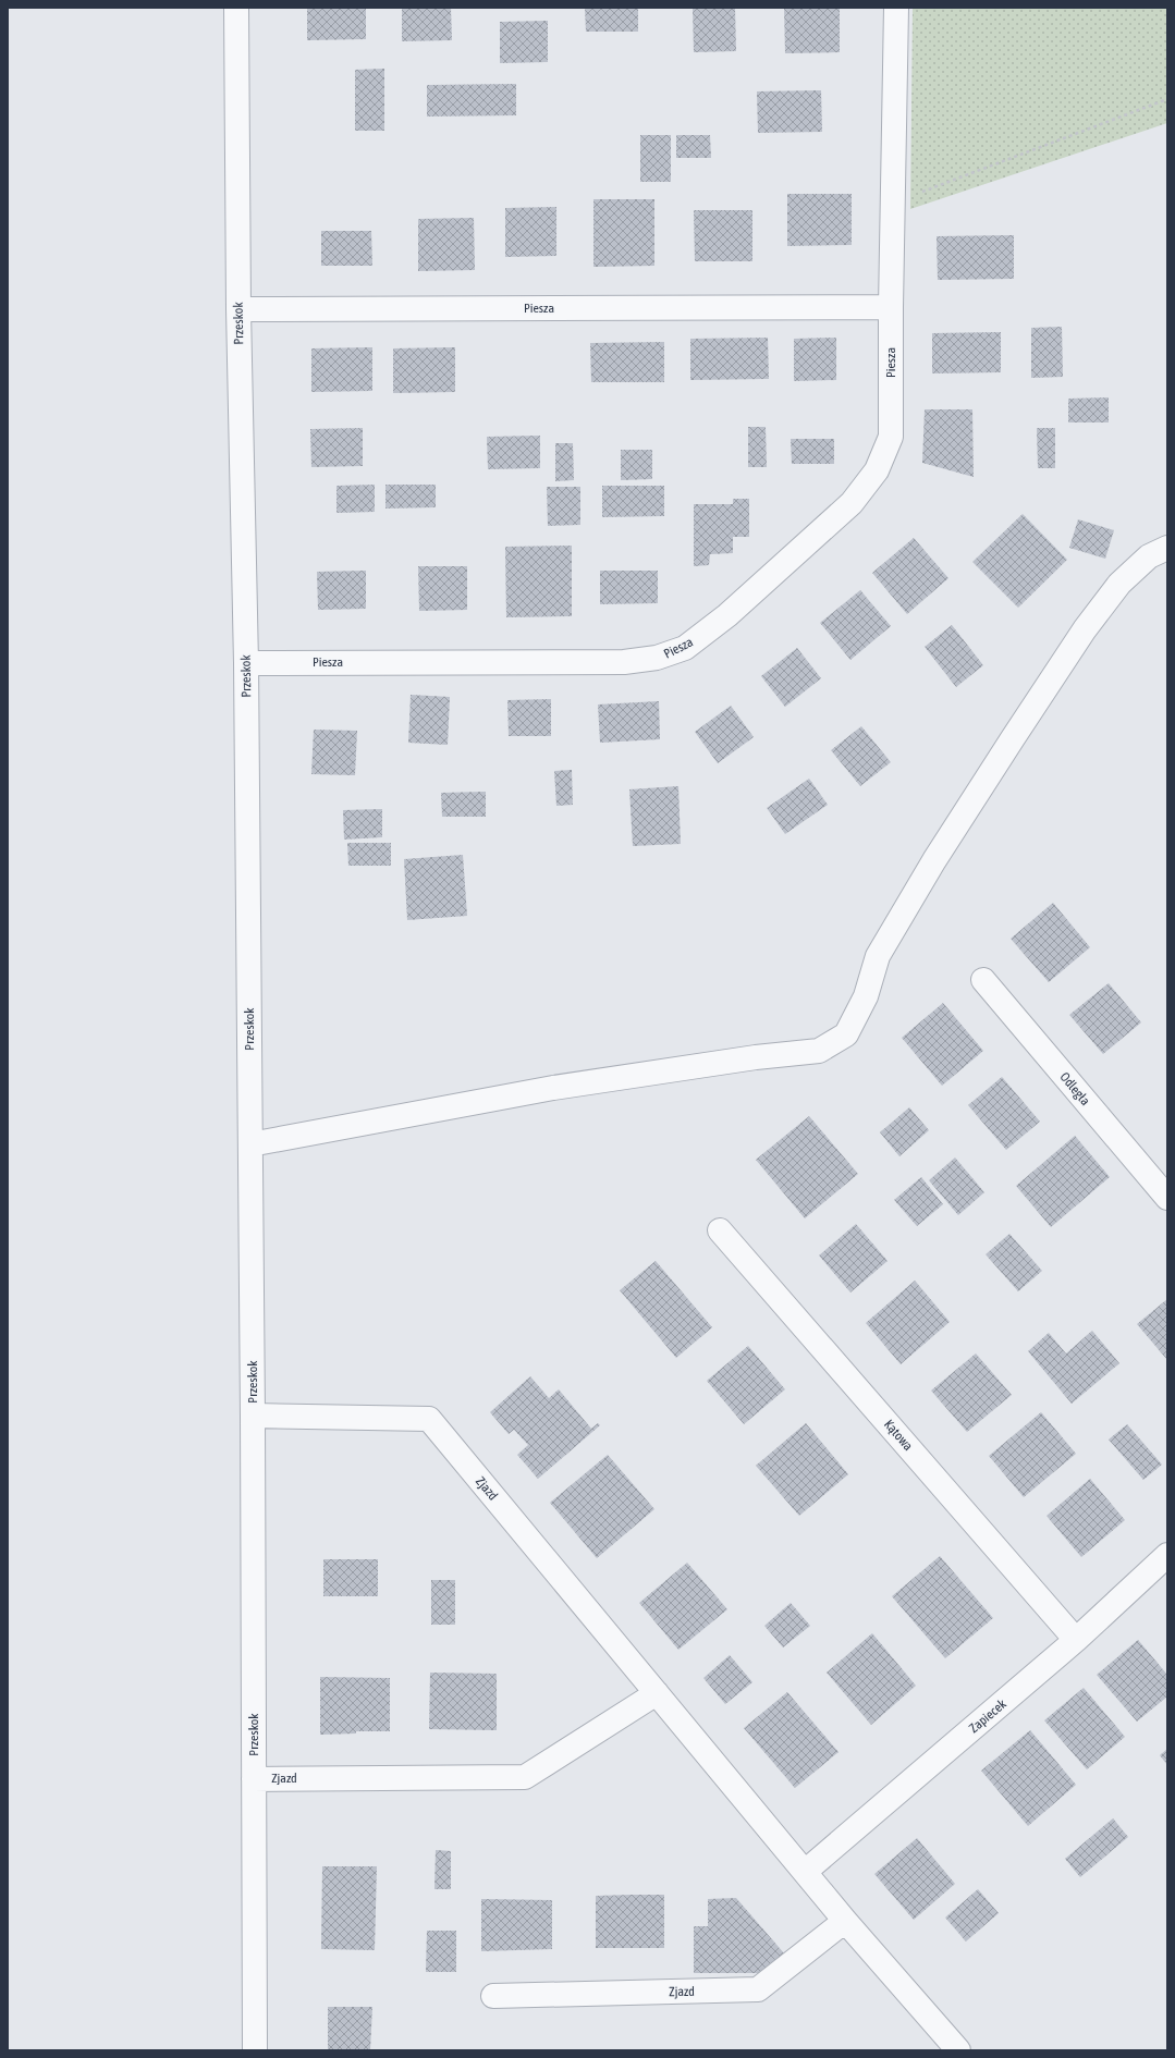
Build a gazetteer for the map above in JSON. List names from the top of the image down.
{
  "streets": {
    "street": [
      "Piesza",
      "Przeskok",
      "Odległa",
      "Kątowa",
      "Zjazd",
      "Zapiecek"
    ]
  },
  "crossings": [
    ["Piesza", "Przeskok"],
    ["Przeskok", "Zjazd"],
    ["Kątowa", "Zapiecek"],
    ["Zjazd", "Zapiecek"]
  ]
}
